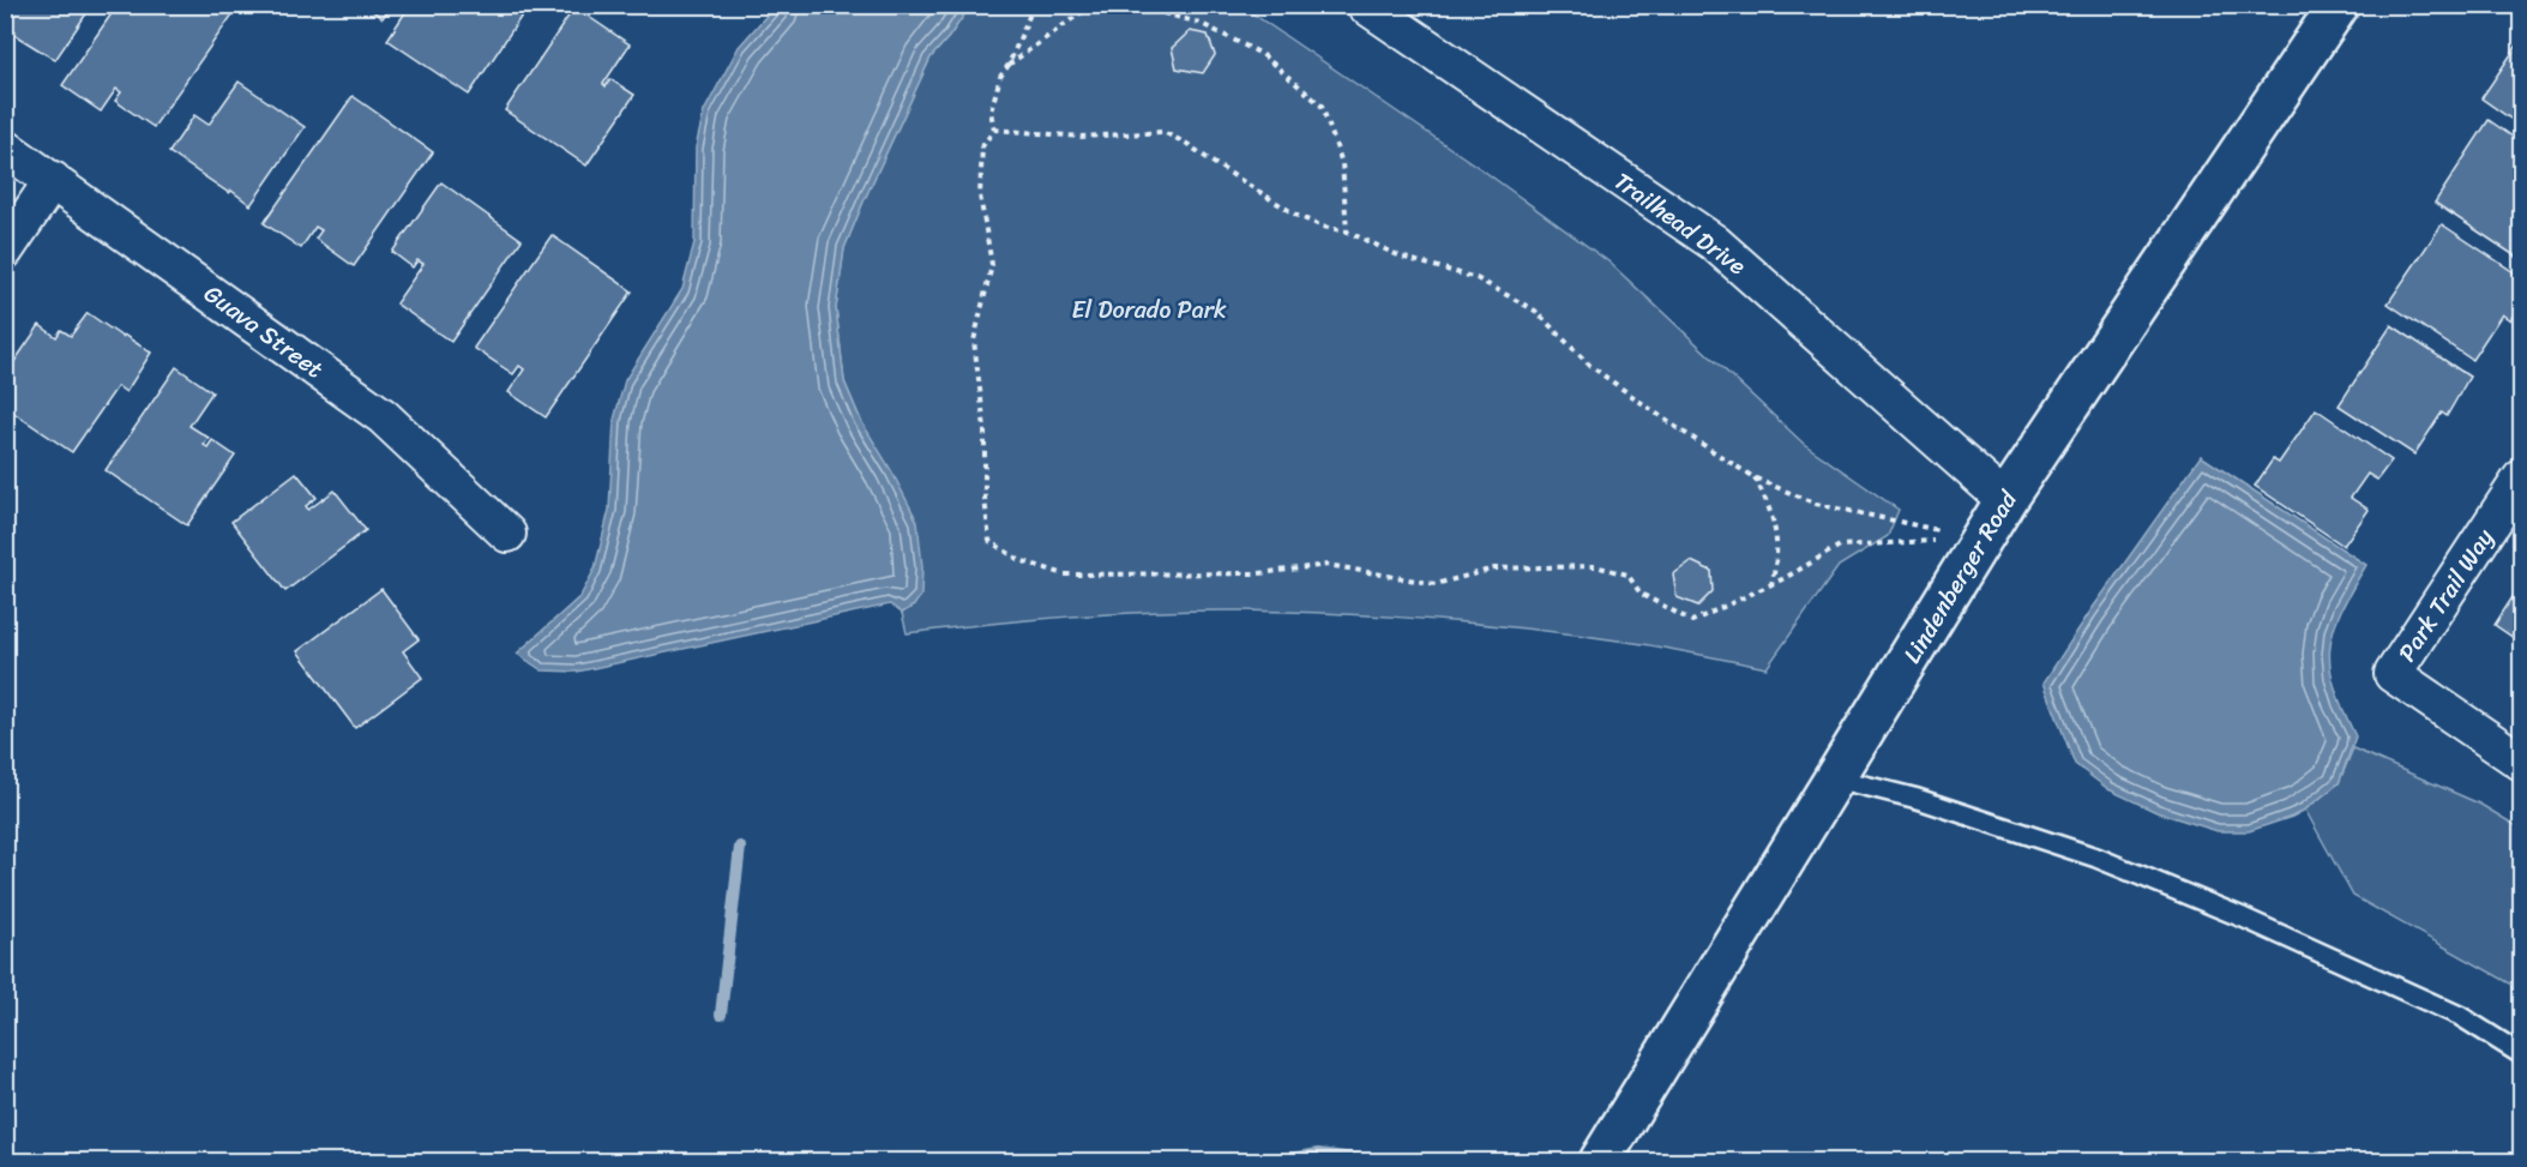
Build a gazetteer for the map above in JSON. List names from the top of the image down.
{
  "streets": {
    "street": [
      "Trailhead Drive",
      "Guava Street",
      "Lindenberger Road",
      "Park Trail Way"
    ]
  },
  "crossings": [
    ["Trailhead Drive", "Lindenberger Road"]
  ],
  "parks": ["El Dorado Park"]
}
